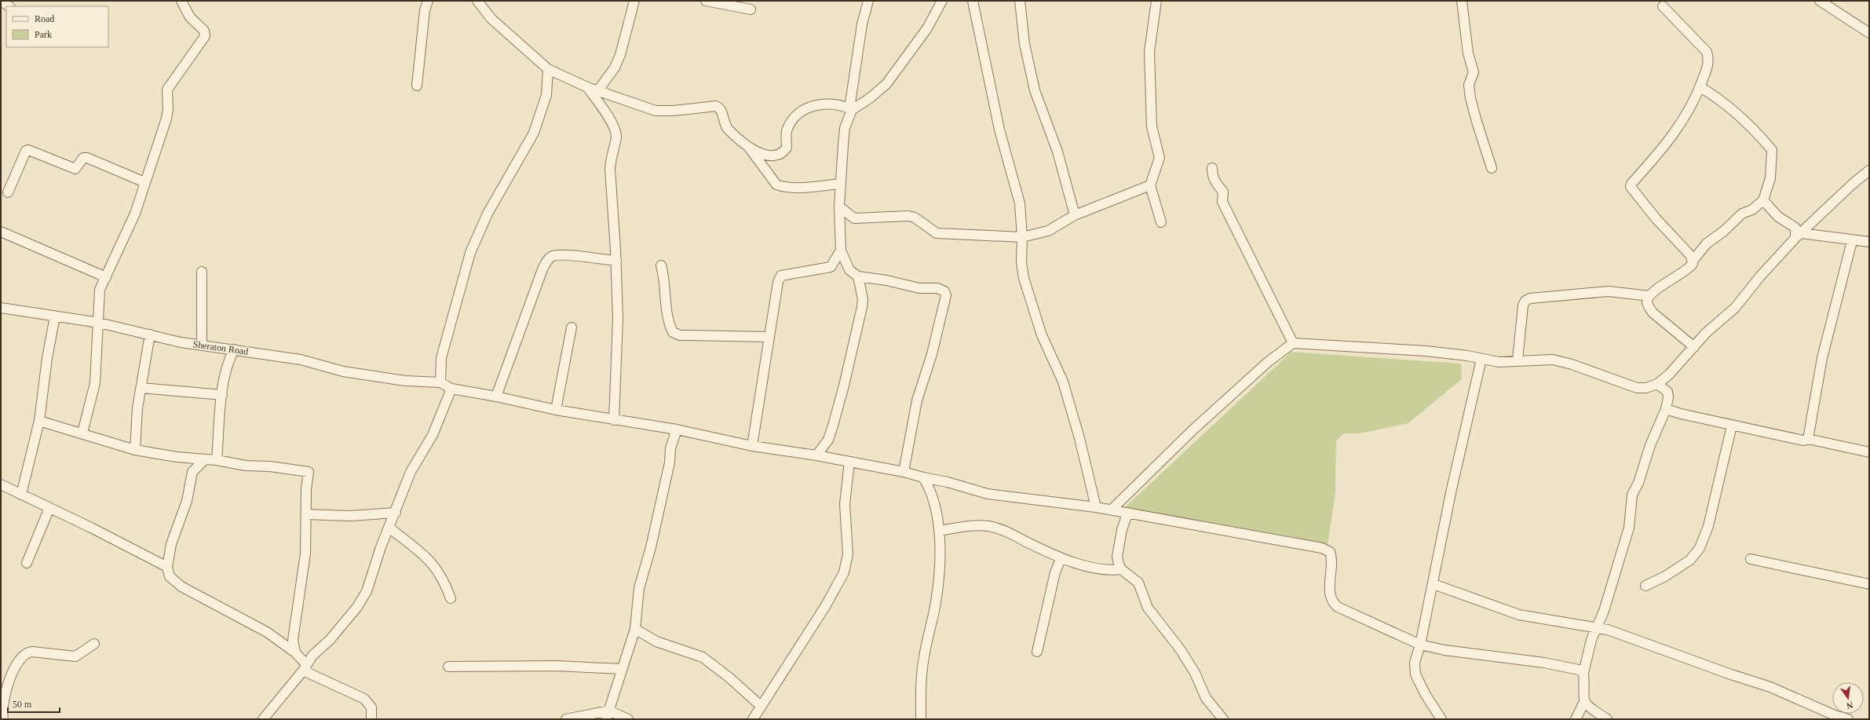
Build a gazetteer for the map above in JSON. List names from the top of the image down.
{
  "streets": {
    "street": ["Sheraton Road"]
  },
  "legend": ["Road", "Park"],
  "scale_bar": "50 m",
  "north": "bottom"
}
